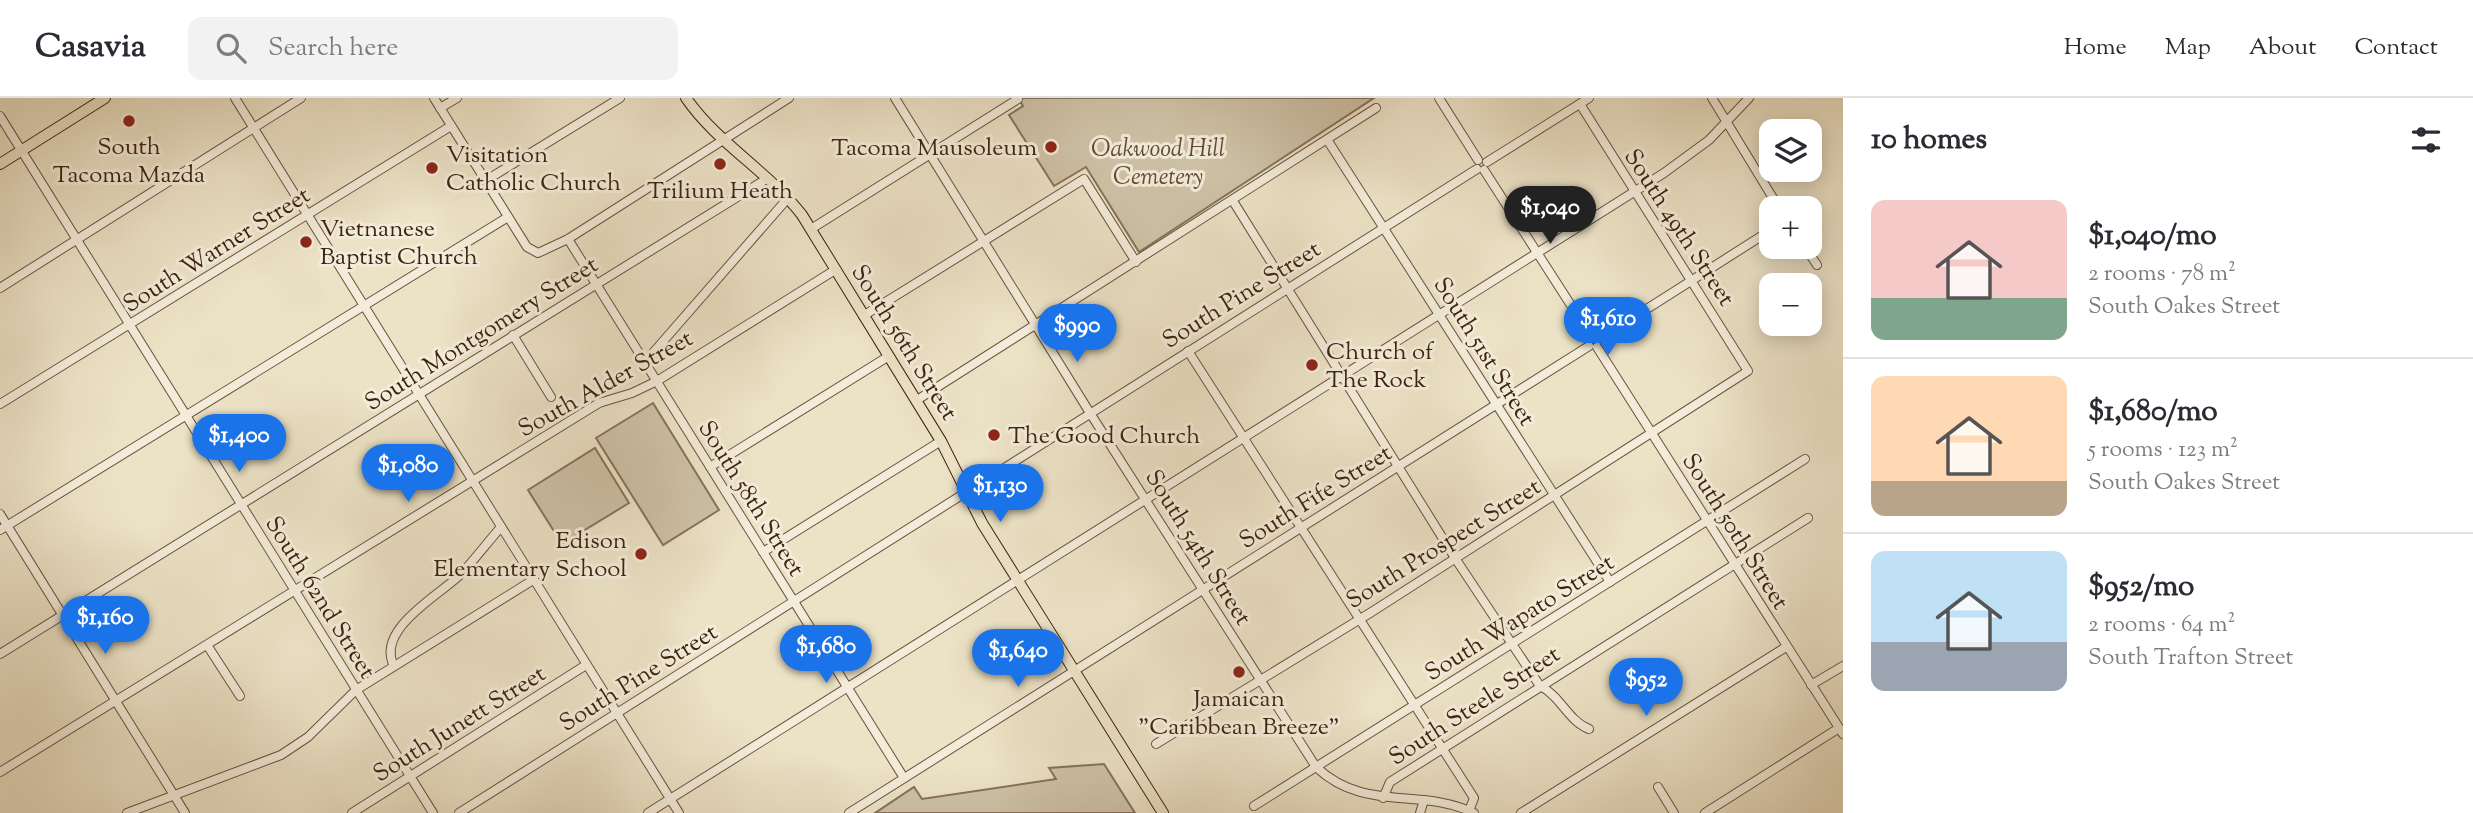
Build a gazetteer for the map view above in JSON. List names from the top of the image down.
{
  "streets": {
    "main road": ["South 56th Street"],
    "street": [
      "South 49th Street",
      "South Warner Street",
      "South Pine Street",
      "South Montgomery Street",
      "South 51st Street",
      "South Alder Street",
      "South Fife Street",
      "South 58th Street",
      "South 50th Street",
      "South Prospect Street",
      "South 54th Street",
      "South 62nd Street",
      "South Wapato Street",
      "South Steele Street",
      "South Junett Street"
    ]
  },
  "crossings": [
    ["South 49th Street", "South Pine Street"],
    ["South 49th Street", "South Fife Street"],
    ["South 49th Street", "South Prospect Street"],
    ["South Warner Street", "South 62nd Street"],
    ["South Pine Street", "South 56th Street"],
    ["South Pine Street", "South 51st Street"],
    ["South Pine Street", "South 58th Street"],
    ["South Pine Street", "South 50th Street"],
    ["South Pine Street", "South 54th Street"],
    ["South Montgomery Street", "South 56th Street"],
    ["South Montgomery Street", "South 58th Street"],
    ["South Montgomery Street", "South 62nd Street"],
    ["South 56th Street", "South Alder Street"],
    ["South 56th Street", "South Fife Street"],
    ["South 51st Street", "South Fife Street"],
    ["South 51st Street", "South Prospect Street"],
    ["South 51st Street", "South Wapato Street"],
    ["South Alder Street", "South 58th Street"],
    ["South Alder Street", "South 62nd Street"],
    ["South Fife Street", "South 58th Street"],
    ["South Fife Street", "South 50th Street"],
    ["South Fife Street", "South 54th Street"],
    ["South 50th Street", "South Prospect Street"],
    ["South 50th Street", "South Wapato Street"],
    ["South 50th Street", "South Steele Street"],
    ["South Prospect Street", "South 54th Street"],
    ["South 54th Street", "South Wapato Street"],
    ["South 62nd Street", "South Junett Street"]
  ],
  "parks": ["Oakwood Hill Cemetery"],
  "places": [
    "South Tacoma Mazda",
    "Tacoma Mausoleum",
    "Trilium Heath",
    "Visitation Catholic Church",
    "Vietnanese Baptist Church",
    "Church of The Rock",
    "The Good Church",
    "Edison Elementary School",
    "Jamaican \"Caribbean Breeze\""
  ],
  "page": {
    "header": "Casavia",
    "search": "Search here",
    "nav": [
      "Home",
      "Map",
      "About",
      "Contact"
    ],
    "heading": "10 homes",
    "map_buttons": ["+", "−"],
    "list": [
      {
        "name": "$1,040/mo",
        "note": "2 rooms · 78 m² · South Oakes Street"
      },
      {
        "name": "$1,680/mo",
        "note": "5 rooms · 123 m² · South Oakes Street"
      },
      {
        "name": "$952/mo",
        "note": "2 rooms · 64 m² · South Trafton Street"
      }
    ],
    "price": [
      "$1,040",
      "$1,610",
      "$990",
      "$1,400",
      "$1,080",
      "$1,130",
      "$1,160",
      "$1,680",
      "$1,640",
      "$952"
    ]
  }
}
